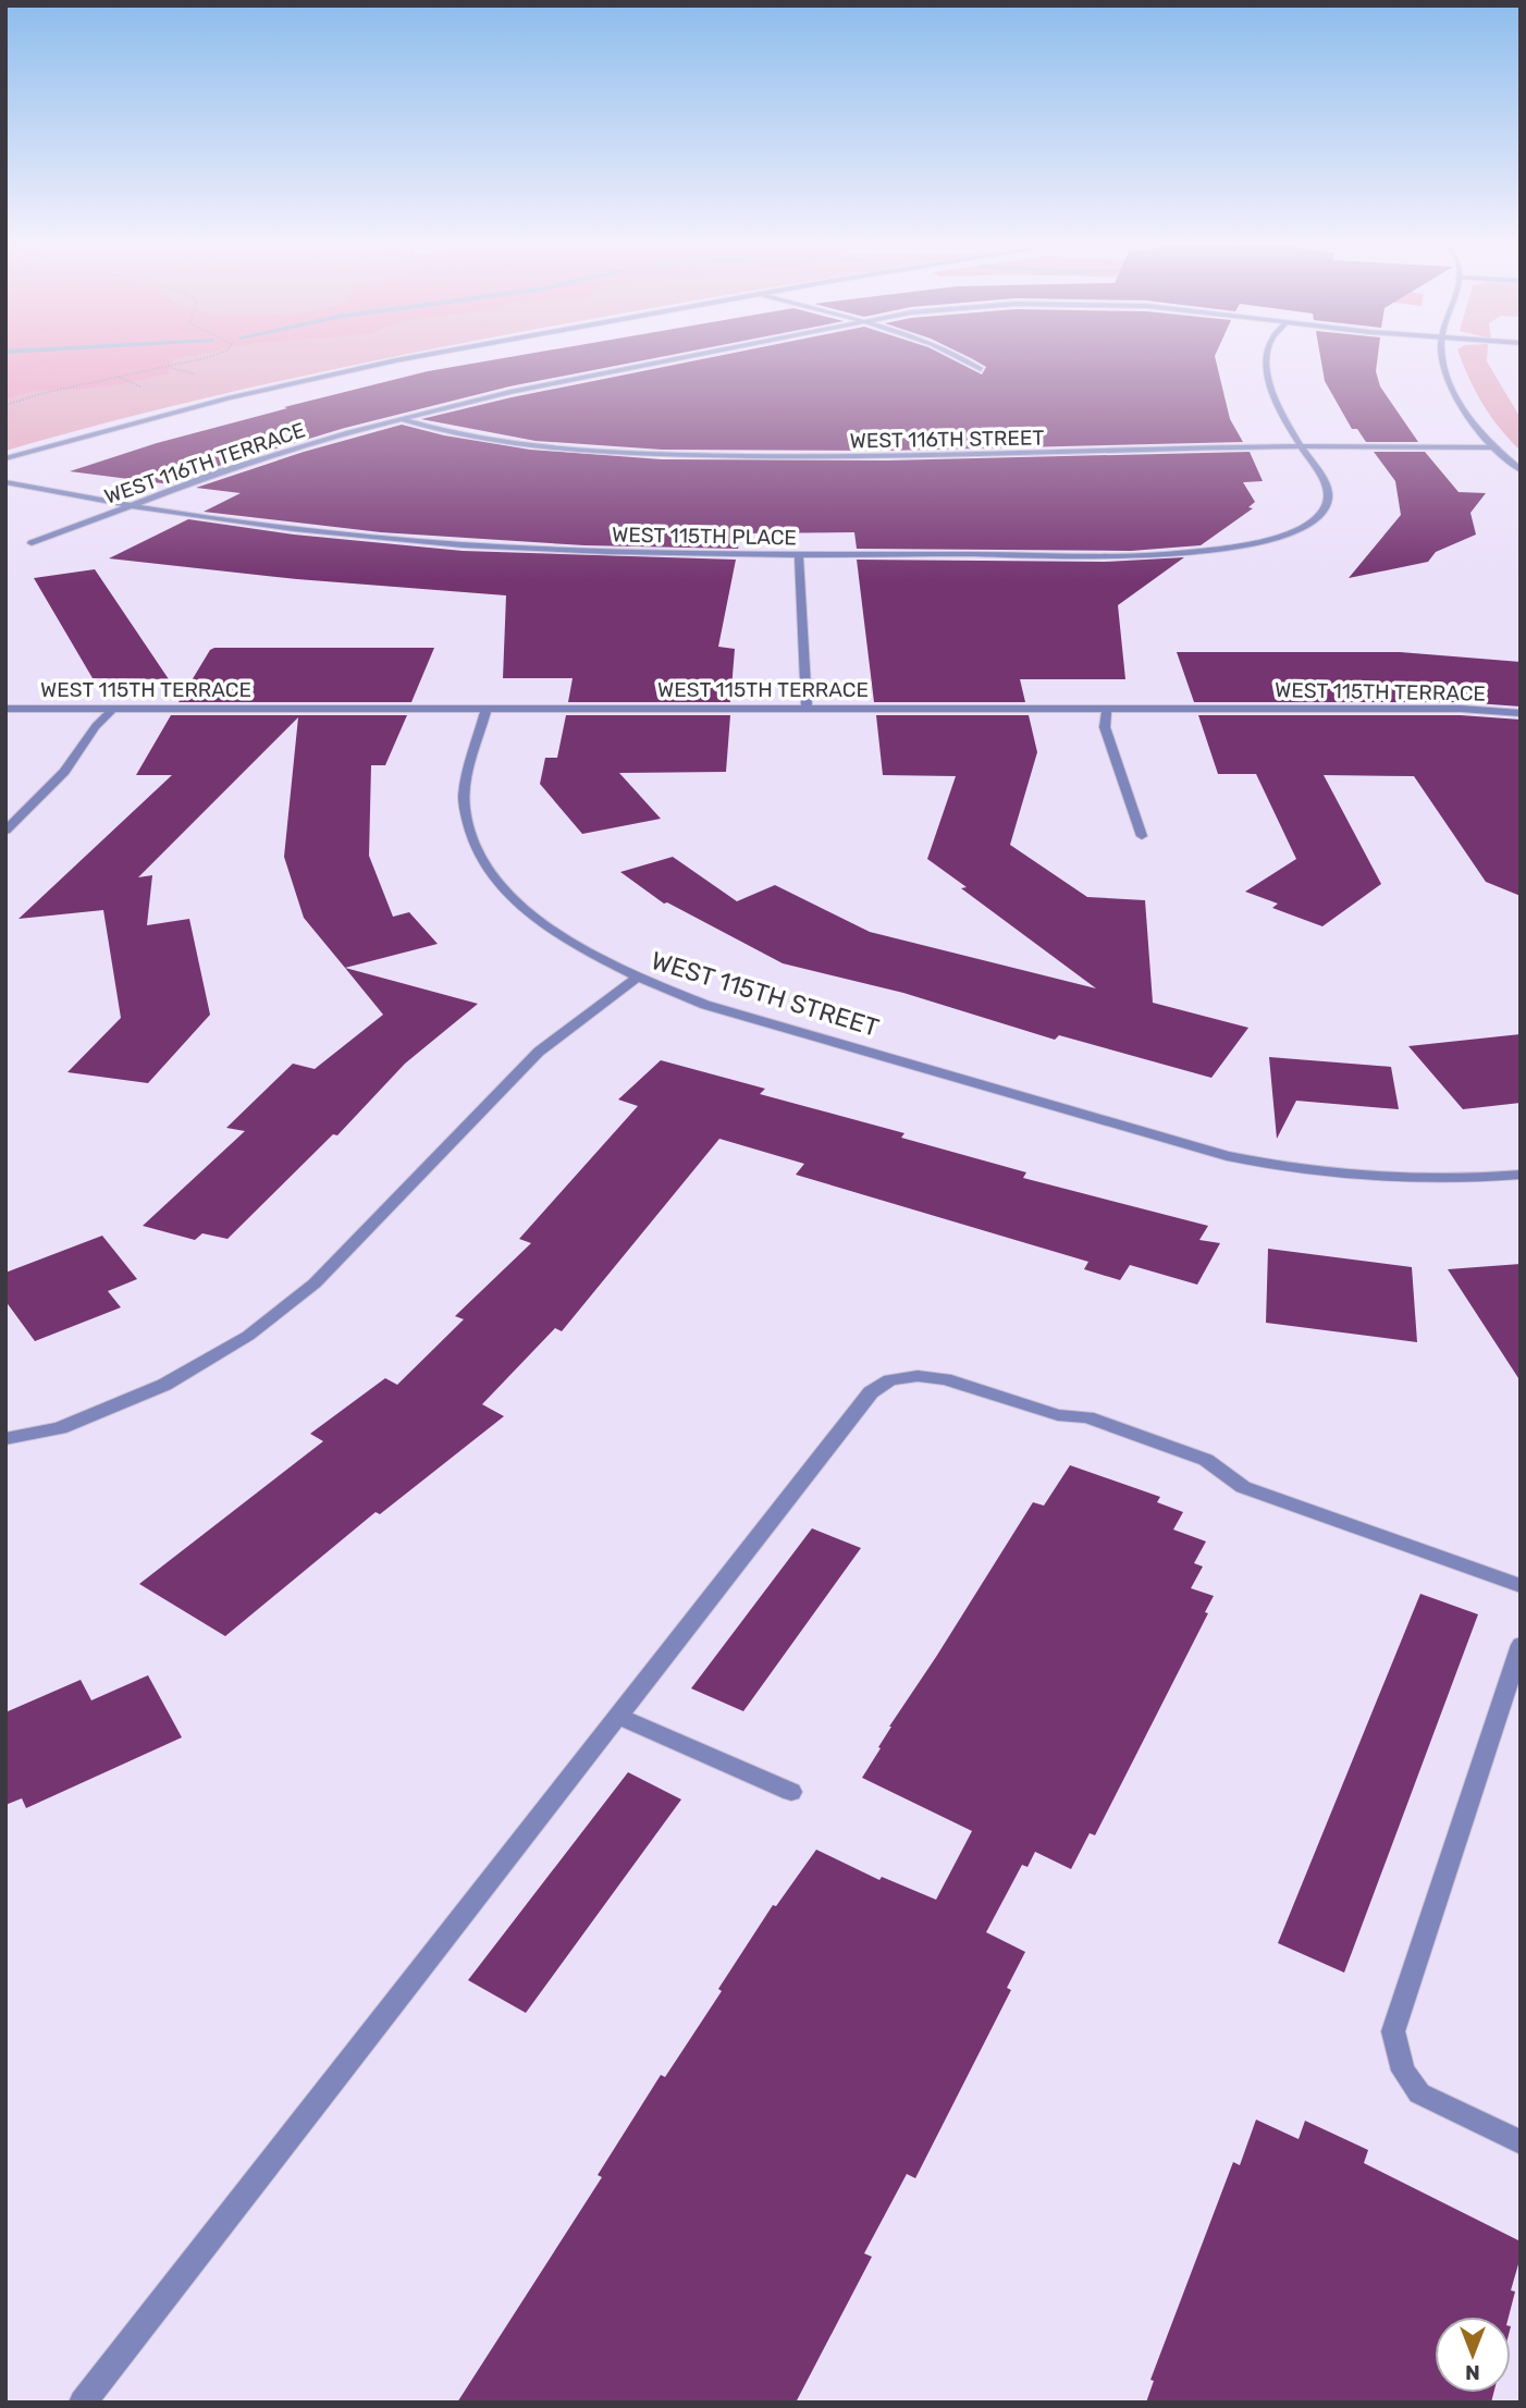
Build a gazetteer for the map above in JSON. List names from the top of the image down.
{
  "streets": {
    "street": [
      "WEST 116TH STREET",
      "WEST 116TH TERRACE",
      "WEST 115TH PLACE",
      "WEST 115TH TERRACE",
      "WEST 115TH STREET"
    ]
  },
  "crossings": [
    ["WEST 116TH STREET", "WEST 116TH TERRACE"],
    ["WEST 116TH STREET", "WEST 115TH PLACE"],
    ["WEST 116TH TERRACE", "WEST 115TH PLACE"]
  ],
  "north": "bottom"
}
